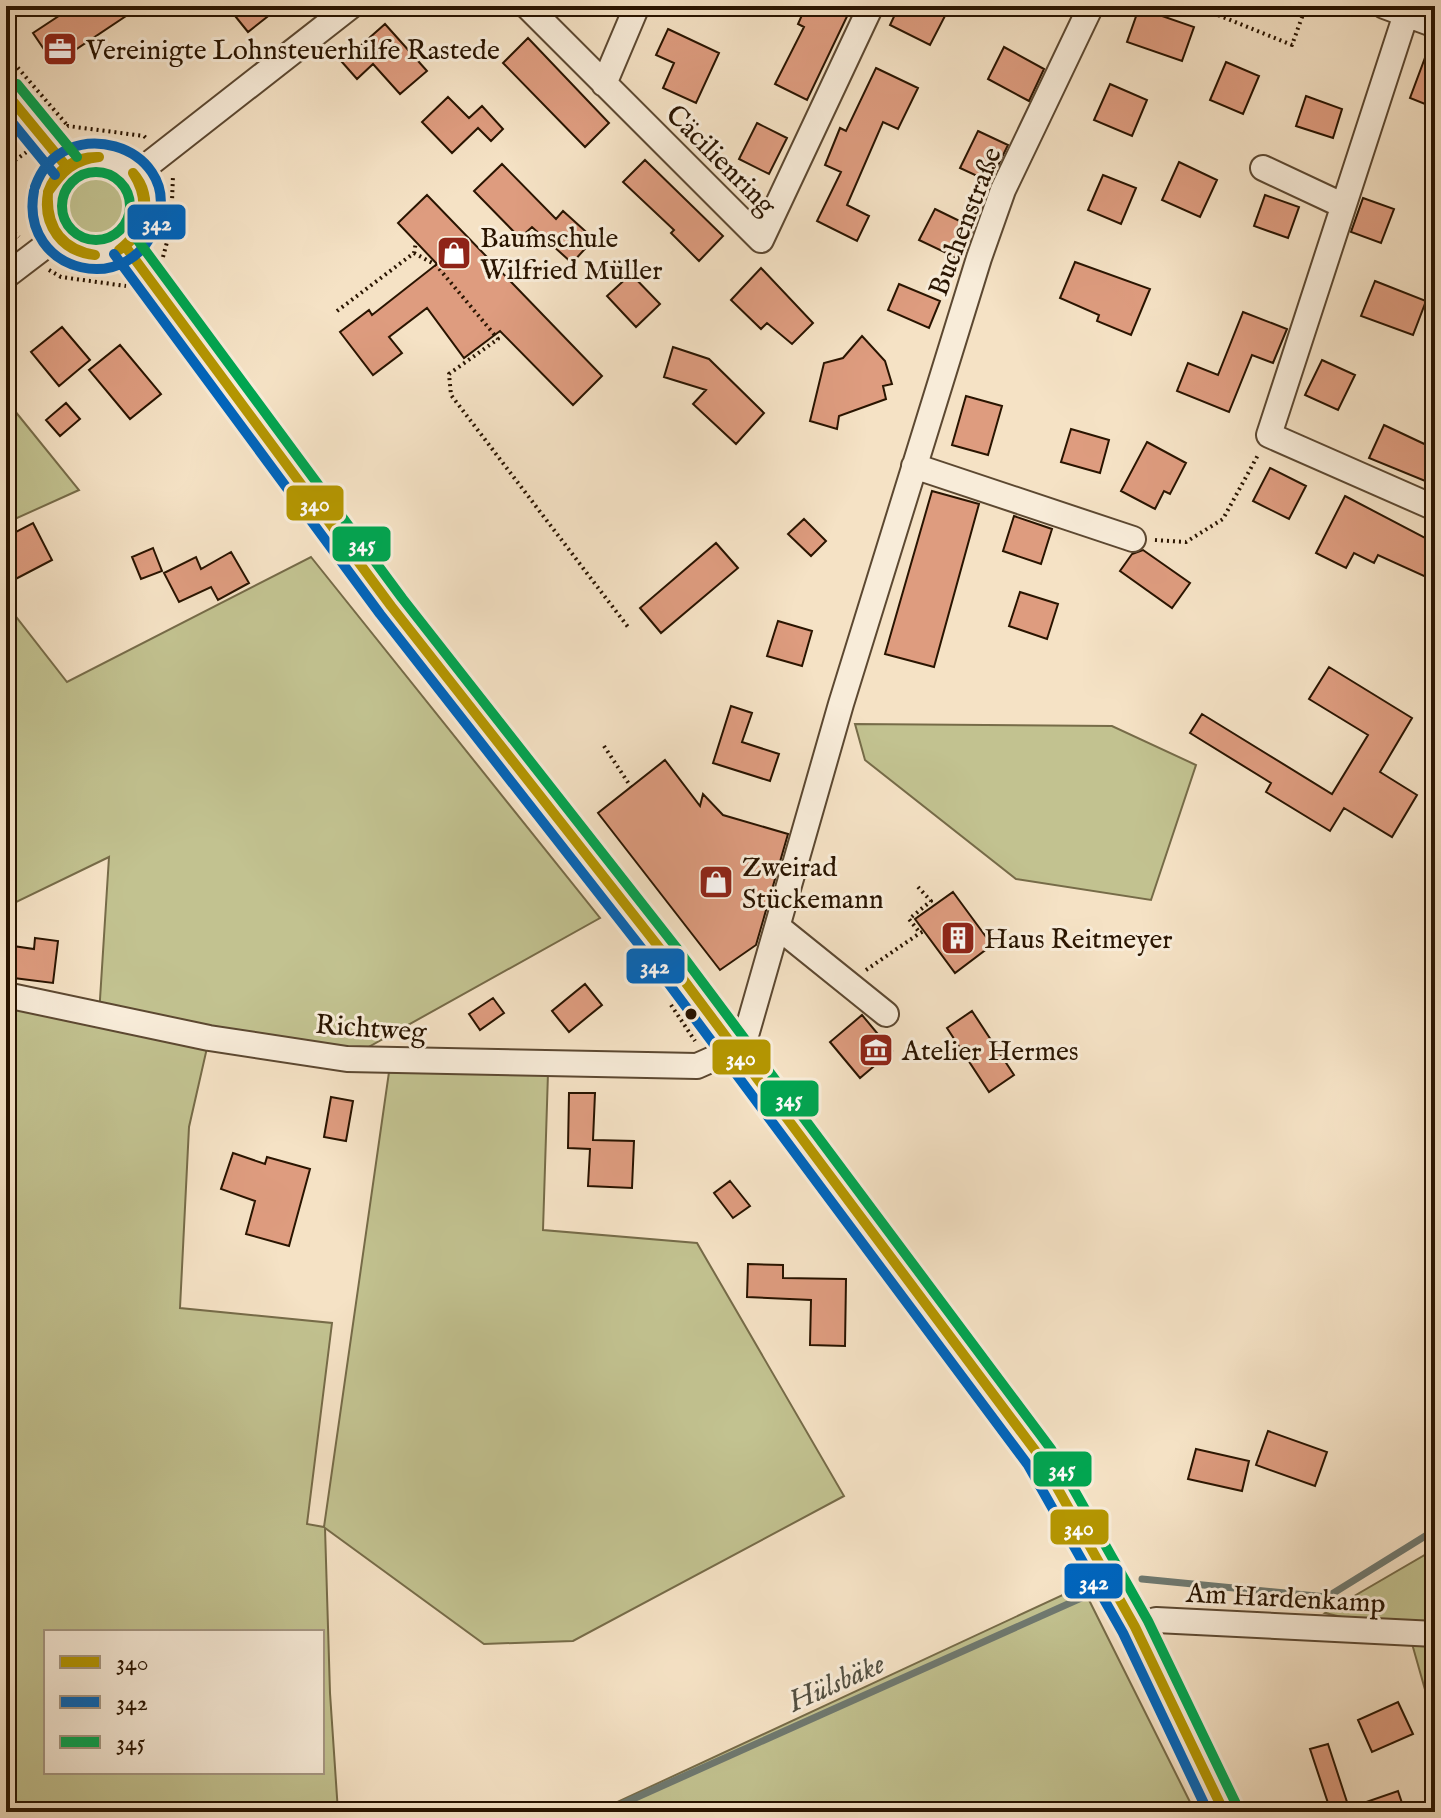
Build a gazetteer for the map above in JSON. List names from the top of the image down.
{
  "streets": {
    "street": [
      "Cäcilienring",
      "Buchenstraße",
      "Richtweg",
      "Am Hardenkamp"
    ]
  },
  "crossings": [
    ["Buchenstraße", "Richtweg"]
  ],
  "water": ["Hülsbäke"],
  "places": {
    "office": ["Vereinigte Lohnsteuerhilfe Rastede"],
    "shop": ["Baumschule Wilfried Müller", "Zweirad Stückemann"],
    "building": ["Haus Reitmeyer"],
    "museum": ["Atelier Hermes"]
  },
  "lines": ["transit line 345", "transit line 340", "transit line 342"],
  "legend": ["340", "342", "345"]
}
